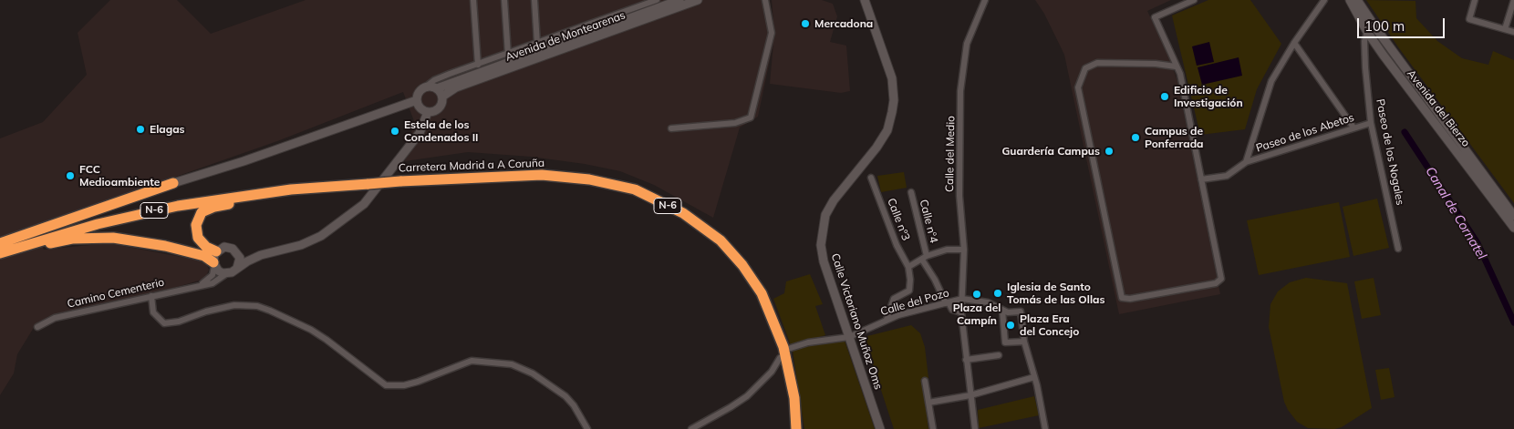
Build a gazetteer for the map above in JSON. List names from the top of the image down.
{
  "streets": {
    "highway": ["Carretera Madrid a A Coruña", "N-6"],
    "main road": ["Avenida de Montearenas", "Avenida del Bierzo", "Calle Victoriano Muñoz Oms"],
    "street": [
      "Paseo de los Abetos",
      "Paseo de los Nogales",
      "Calle del Medio",
      "Calle nº3",
      "Calle nº4",
      "Camino Cementerio",
      "Calle del Pozo"
    ]
  },
  "crossings": [
    ["Avenida de Montearenas", "Carretera Madrid a A Coruña"],
    ["Avenida del Bierzo", "Paseo de los Nogales"],
    ["Paseo de los Abetos", "Paseo de los Nogales"],
    ["Calle del Medio", "Calle del Pozo"],
    ["Carretera Madrid a A Coruña", "N-6"],
    ["Carretera Madrid a A Coruña", "Camino Cementerio"],
    ["N-6", "Camino Cementerio"],
    ["Calle nº4", "Calle del Pozo"],
    ["Calle del Pozo", "Calle Victoriano Muñoz Oms"]
  ],
  "water": ["Canal de Cornatel"],
  "places": [
    "Mercadona",
    "Edificio de Investigación",
    "Elagas",
    "Estela de los Condenados II",
    "Campus de Ponferrada",
    "Guardería Campus",
    "FCC Medioambiente",
    "Iglesia de Santo Tomás de las Ollas",
    "Plaza del Campín",
    "Plaza Era del Concejo"
  ],
  "scale_bar": "100 m"
}
